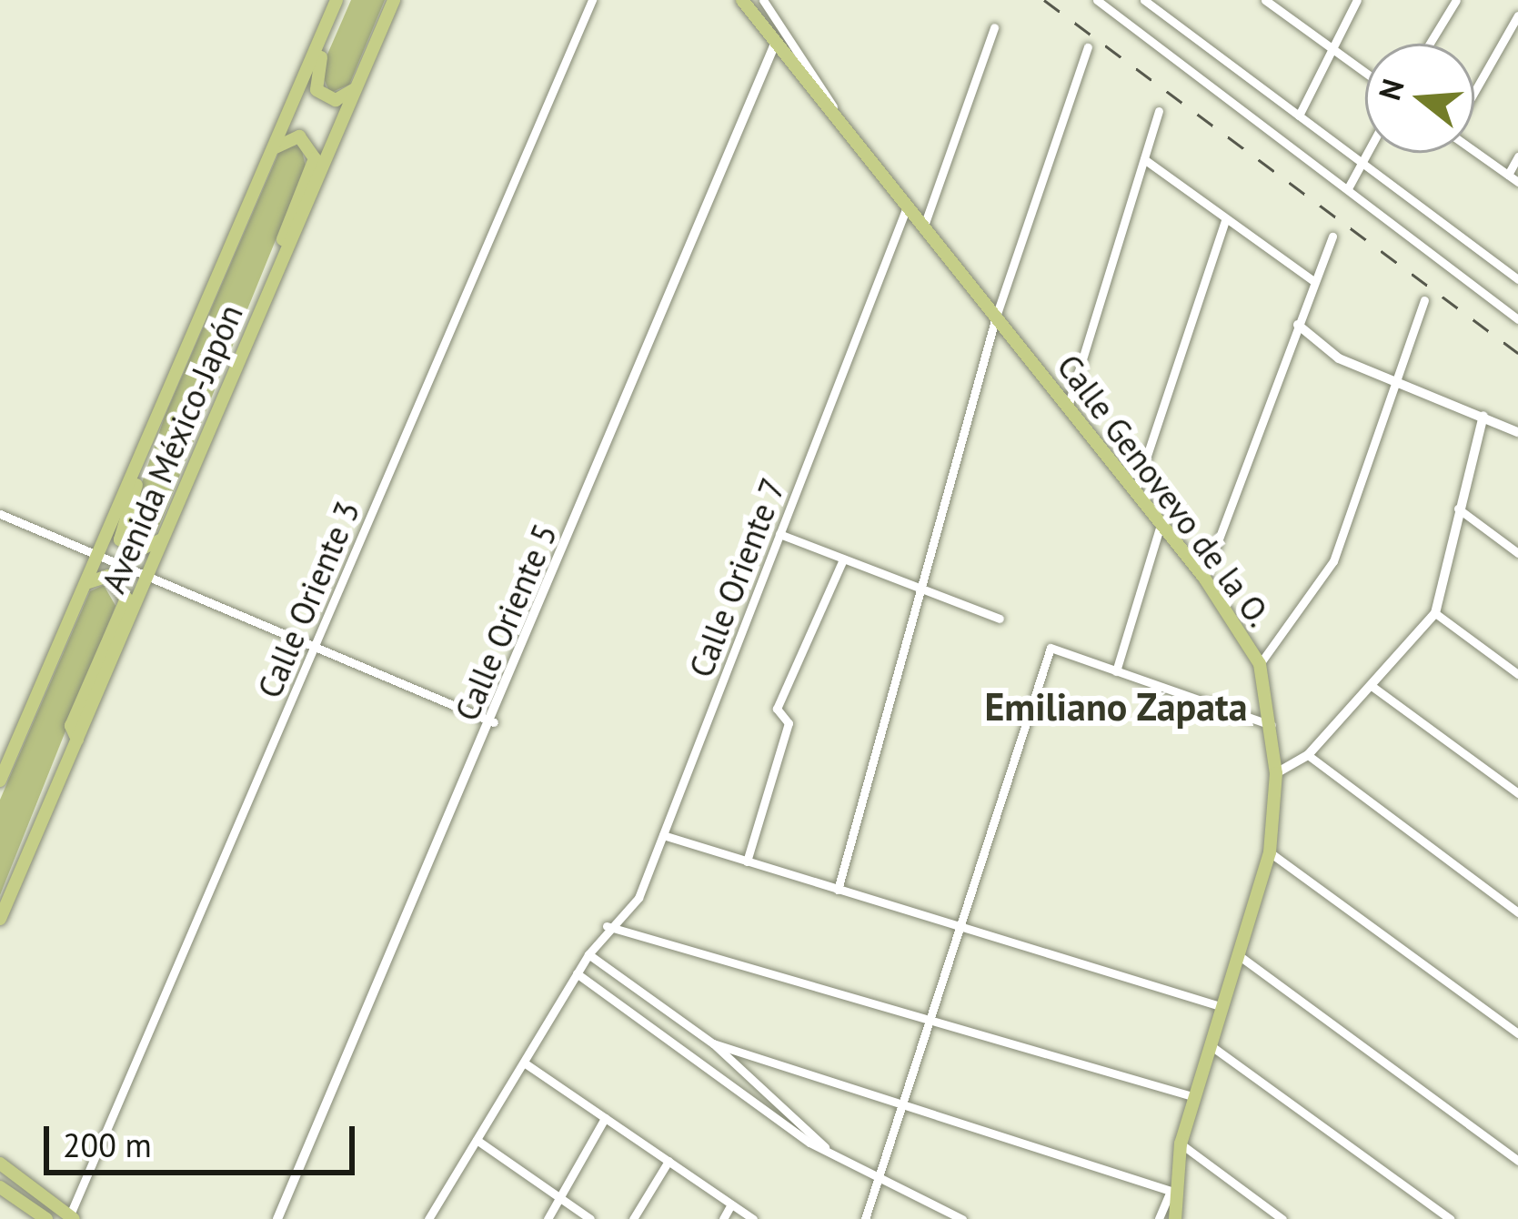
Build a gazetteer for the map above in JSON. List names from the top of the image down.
{
  "streets": {
    "main road": ["Avenida México-Japón", "Calle Genovevo de la O."],
    "street": ["Calle Oriente 7", "Calle Oriente 3", "Calle Oriente 5"]
  },
  "crossings": [
    ["Calle Genovevo de la O.", "Calle Oriente 7"],
    ["Calle Genovevo de la O.", "Calle Oriente 5"]
  ],
  "districts": ["Emiliano Zapata"],
  "scale_bar": "200 m",
  "north": "left"
}
